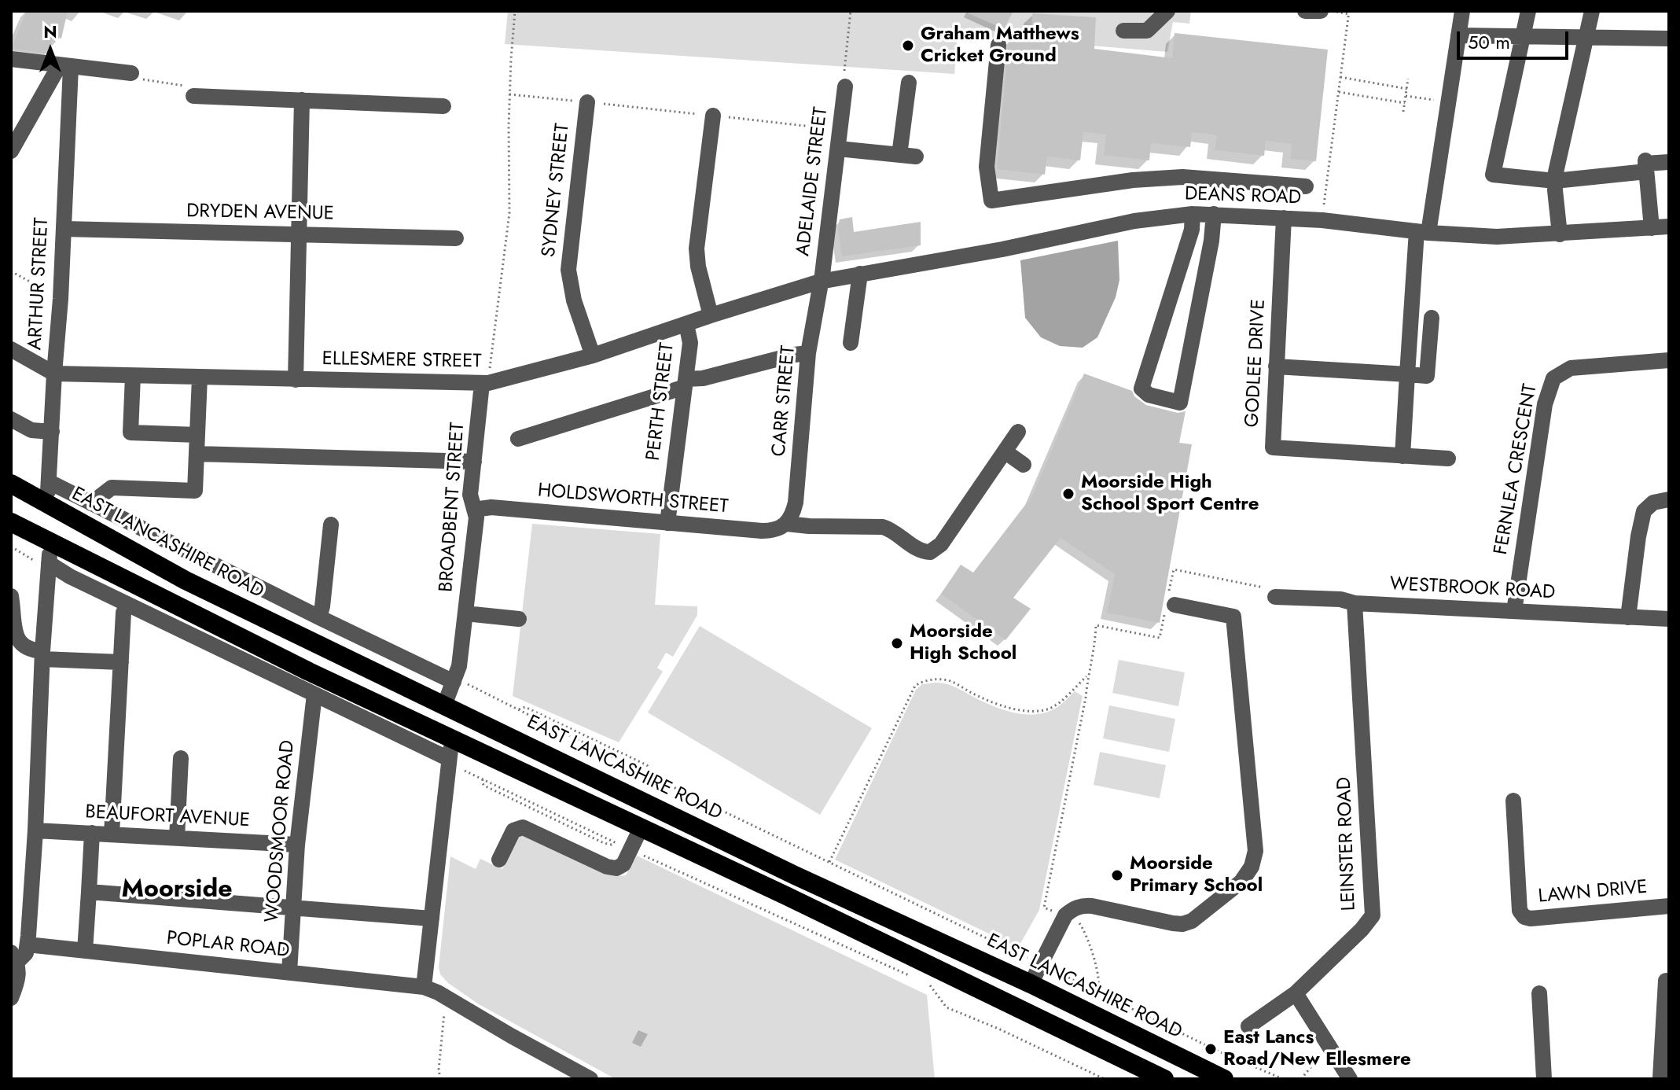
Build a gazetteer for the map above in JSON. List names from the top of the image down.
{
  "streets": {
    "highway": ["EAST LANCASHIRE ROAD"],
    "street": [
      "ADELAIDE STREET",
      "SYDNEY STREET",
      "DEANS ROAD",
      "DRYDEN AVENUE",
      "ARTHUR STREET",
      "ELLESMERE STREET",
      "GODLEE DRIVE",
      "CARR STREET",
      "PERTH STREET",
      "FERNLEA CRESCENT",
      "HOLDSWORTH STREET",
      "BROADBENT STREET",
      "WESTBROOK ROAD",
      "BEAUFORT AVENUE",
      "WOODSMOOR ROAD",
      "LEINSTER ROAD",
      "LAWN DRIVE",
      "POPLAR ROAD"
    ]
  },
  "crossings": [
    ["ADELAIDE STREET", "DEANS ROAD"],
    ["ADELAIDE STREET", "ELLESMERE STREET"],
    ["ADELAIDE STREET", "CARR STREET"],
    ["SYDNEY STREET", "ELLESMERE STREET"],
    ["DEANS ROAD", "ELLESMERE STREET"],
    ["DEANS ROAD", "GODLEE DRIVE"],
    ["DEANS ROAD", "CARR STREET"],
    ["DRYDEN AVENUE", "ARTHUR STREET"],
    ["ARTHUR STREET", "ELLESMERE STREET"],
    ["ARTHUR STREET", "EAST LANCASHIRE ROAD"],
    ["ELLESMERE STREET", "CARR STREET"],
    ["ELLESMERE STREET", "PERTH STREET"],
    ["ELLESMERE STREET", "BROADBENT STREET"],
    ["CARR STREET", "HOLDSWORTH STREET"],
    ["PERTH STREET", "HOLDSWORTH STREET"],
    ["FERNLEA CRESCENT", "WESTBROOK ROAD"],
    ["HOLDSWORTH STREET", "BROADBENT STREET"],
    ["BROADBENT STREET", "EAST LANCASHIRE ROAD"],
    ["WESTBROOK ROAD", "LEINSTER ROAD"],
    ["BEAUFORT AVENUE", "WOODSMOOR ROAD"],
    ["WOODSMOOR ROAD", "POPLAR ROAD"]
  ],
  "districts": ["Moorside"],
  "places": [
    "Graham Matthews Cricket Ground",
    "Moorside High School Sport Centre",
    "Moorside High School",
    "Moorside Primary School",
    "East Lancs Road/New Ellesmere"
  ],
  "scale_bar": "50 m",
  "north": "top"
}
